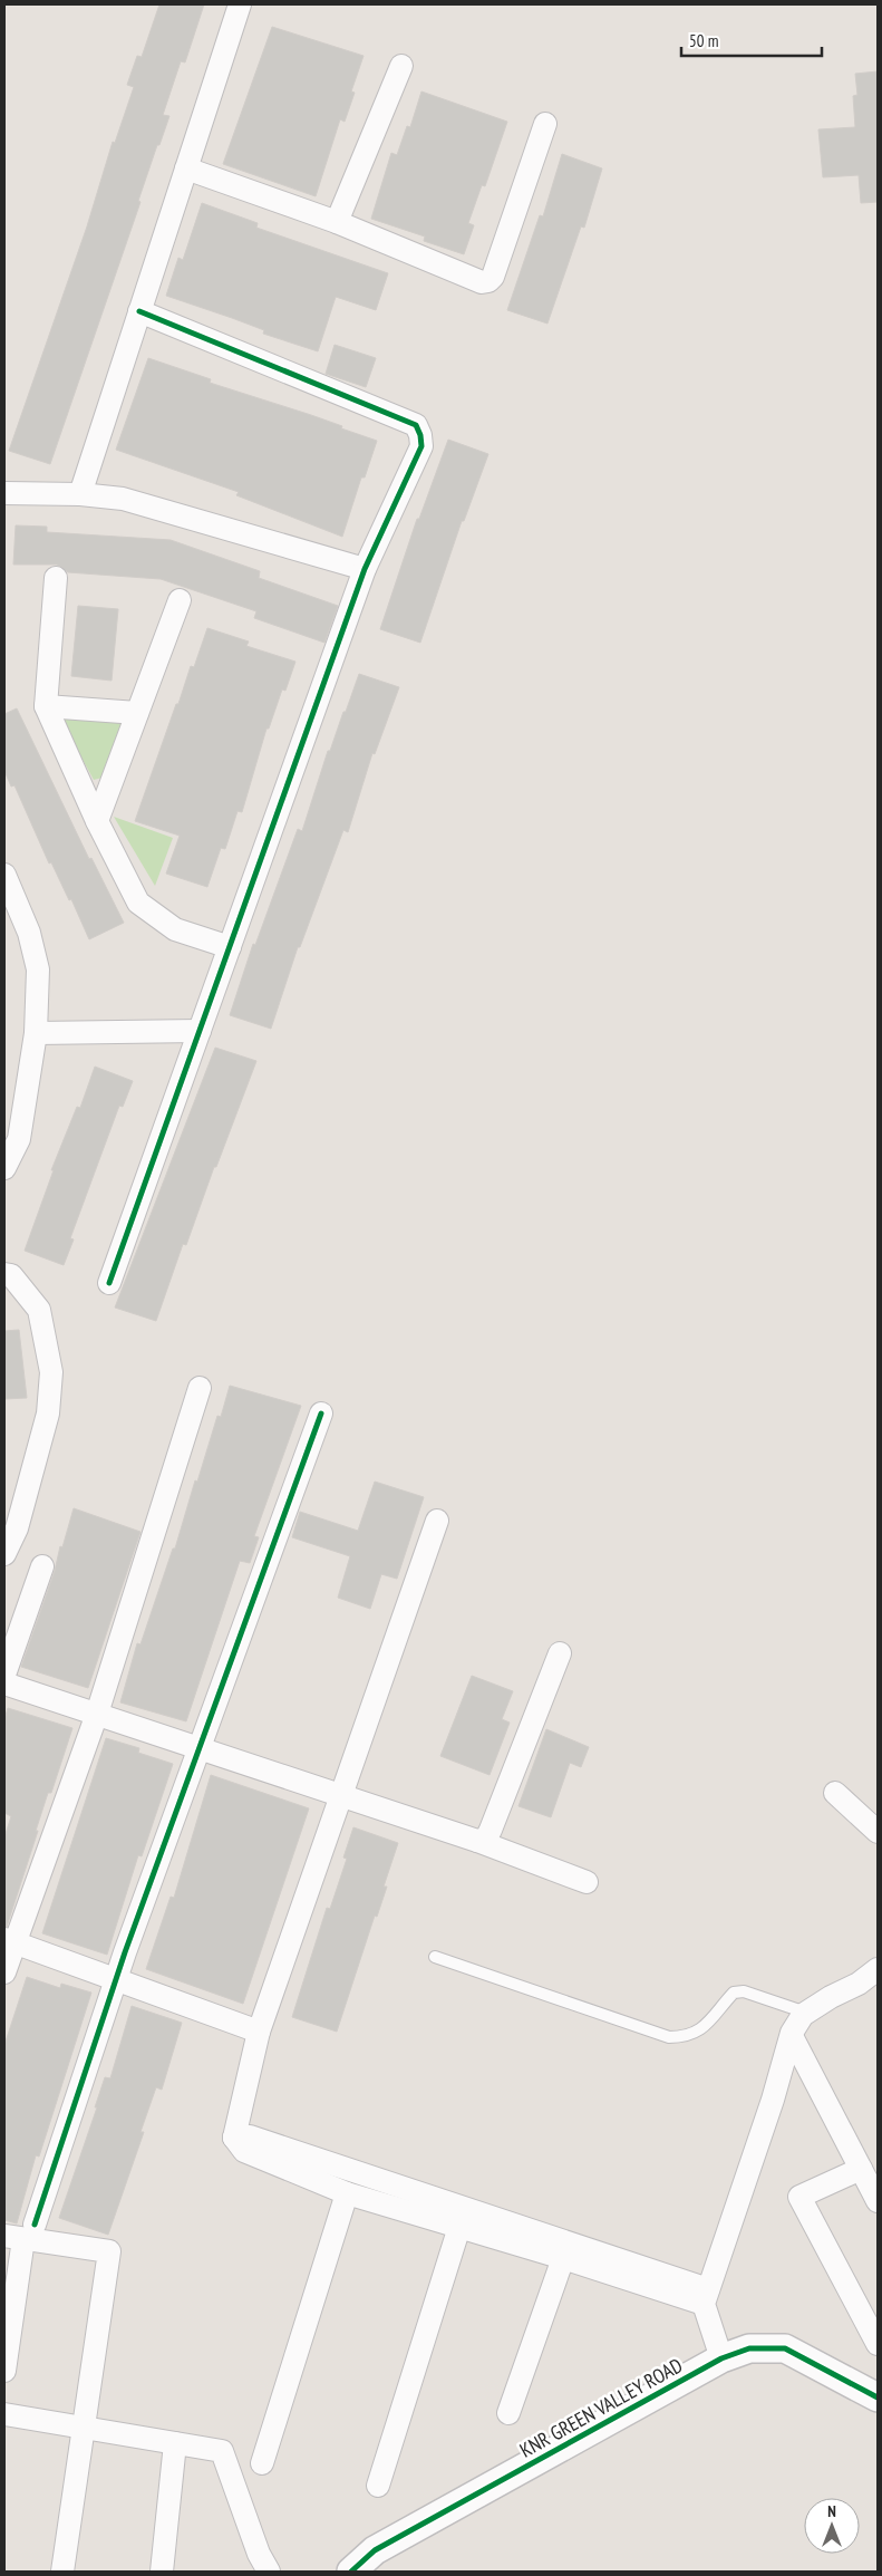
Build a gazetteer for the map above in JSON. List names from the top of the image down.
{
  "streets": {
    "street": ["KNR GREEN VALLEY ROAD"]
  },
  "scale_bar": "50 m",
  "north": "top"
}
